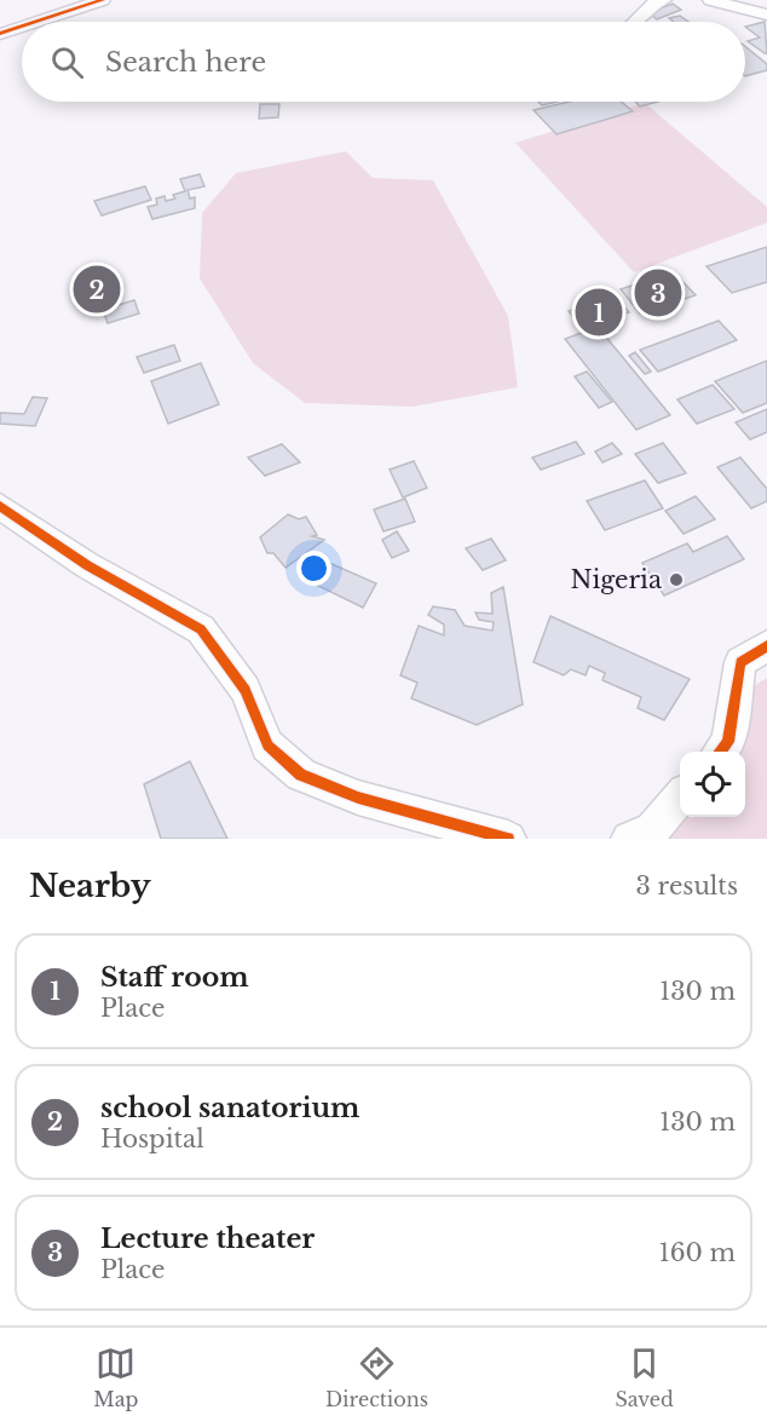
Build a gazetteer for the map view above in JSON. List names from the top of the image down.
{
  "places": ["Nigeria"],
  "page": {
    "search": "Search here",
    "pins": ["2", "3", "1"],
    "heading": ["Nearby", "3 results"],
    "list": [
      {
        "mark": "1",
        "name": "Staff room",
        "note": "Place",
        "value": "130 m"
      },
      {
        "mark": "2",
        "name": "school sanatorium",
        "note": "Hospital",
        "value": "130 m"
      },
      {
        "mark": "3",
        "name": "Lecture theater",
        "note": "Place",
        "value": "160 m"
      }
    ],
    "nav": ["Map", "Directions", "Saved"]
  }
}
